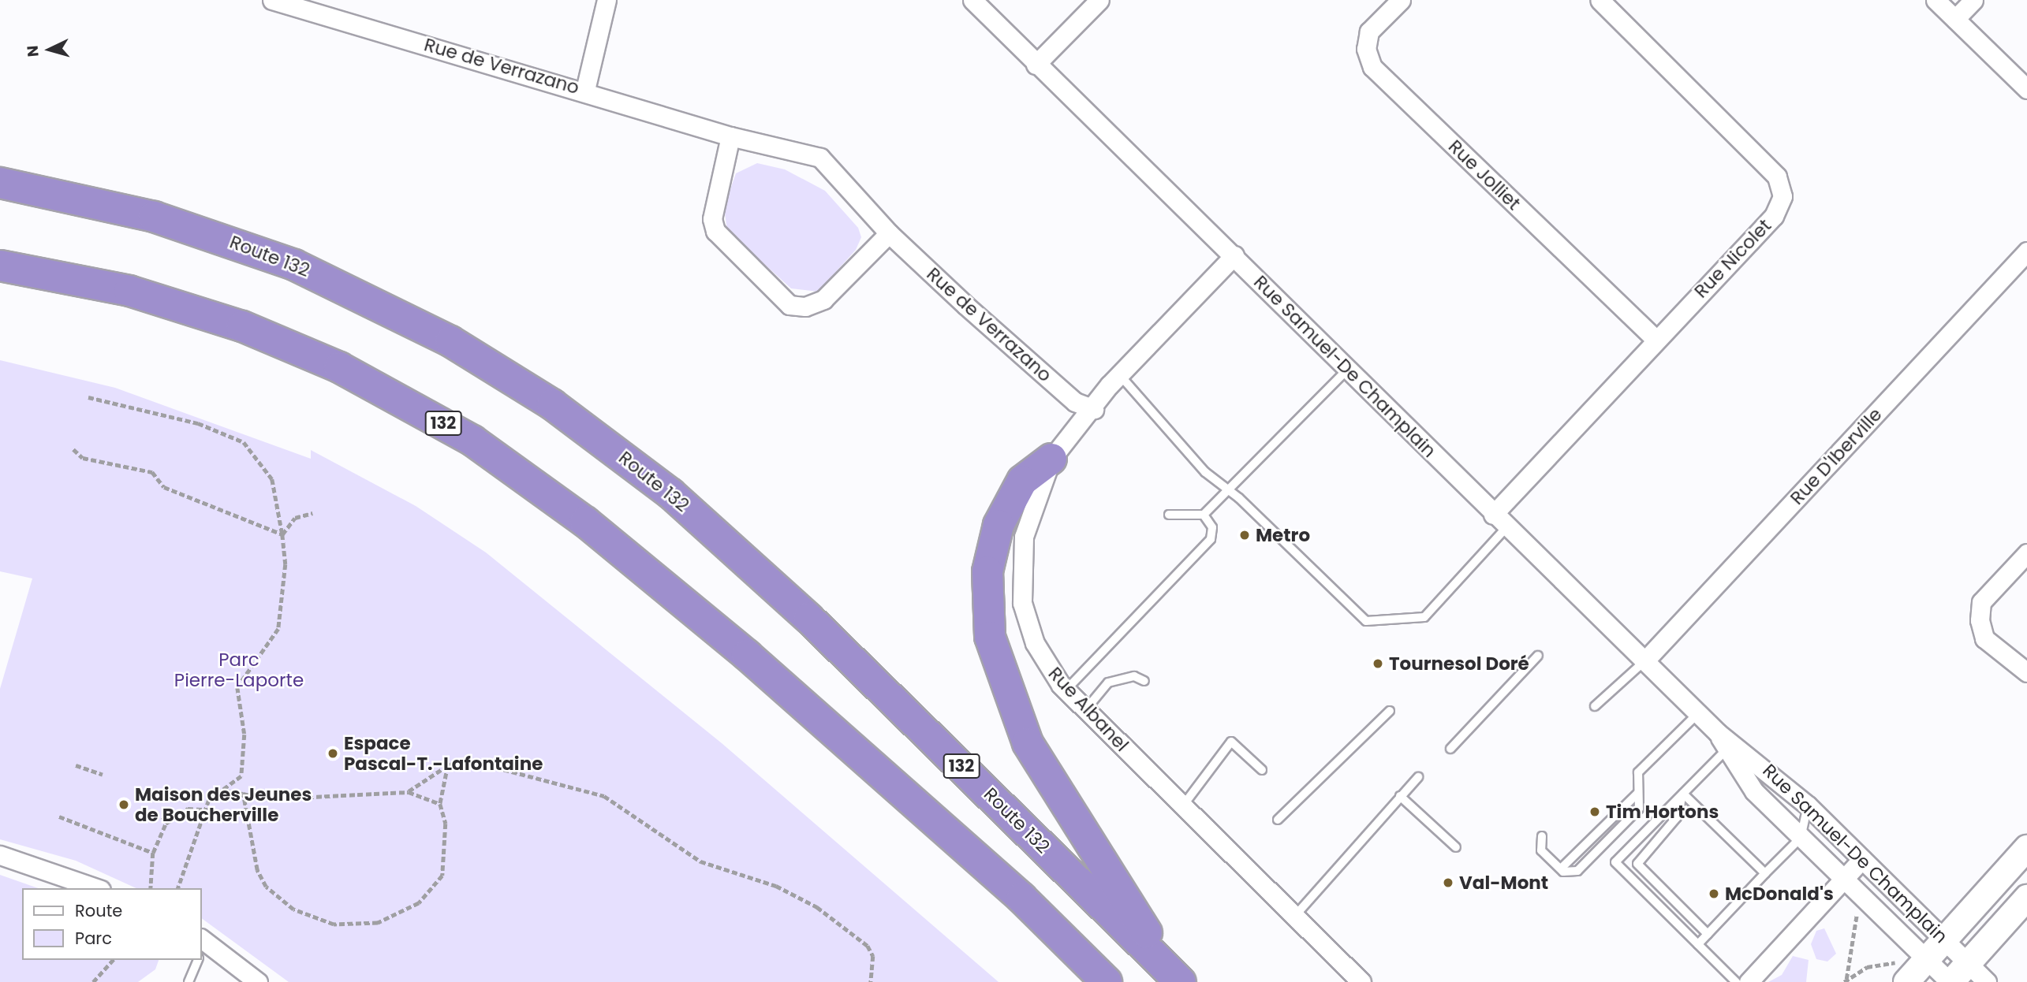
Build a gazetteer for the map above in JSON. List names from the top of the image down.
{
  "streets": {
    "highway": ["Route 132", "132"],
    "street": [
      "Rue de Verrazano",
      "Rue Jolliet",
      "Rue Nicolet",
      "Rue Samuel-De Champlain",
      "Rue D'Iberville",
      "Rue Albanel"
    ]
  },
  "crossings": [
    ["Rue de Verrazano", "Rue Albanel"],
    ["Rue Jolliet", "Rue Nicolet"],
    ["Rue Nicolet", "Rue Samuel-De Champlain"],
    ["Rue Samuel-De Champlain", "Rue D'Iberville"],
    ["Rue Samuel-De Champlain", "Rue Albanel"]
  ],
  "parks": ["Parc Pierre-Laporte"],
  "places": [
    "Metro",
    "Tournesol Doré",
    "Espace Pascal-T.-Lafontaine",
    "Maison des Jeunes de Boucherville",
    "Tim Hortons",
    "Val-Mont",
    "McDonald's"
  ],
  "legend": ["Route", "Parc"],
  "north": "left"
}
